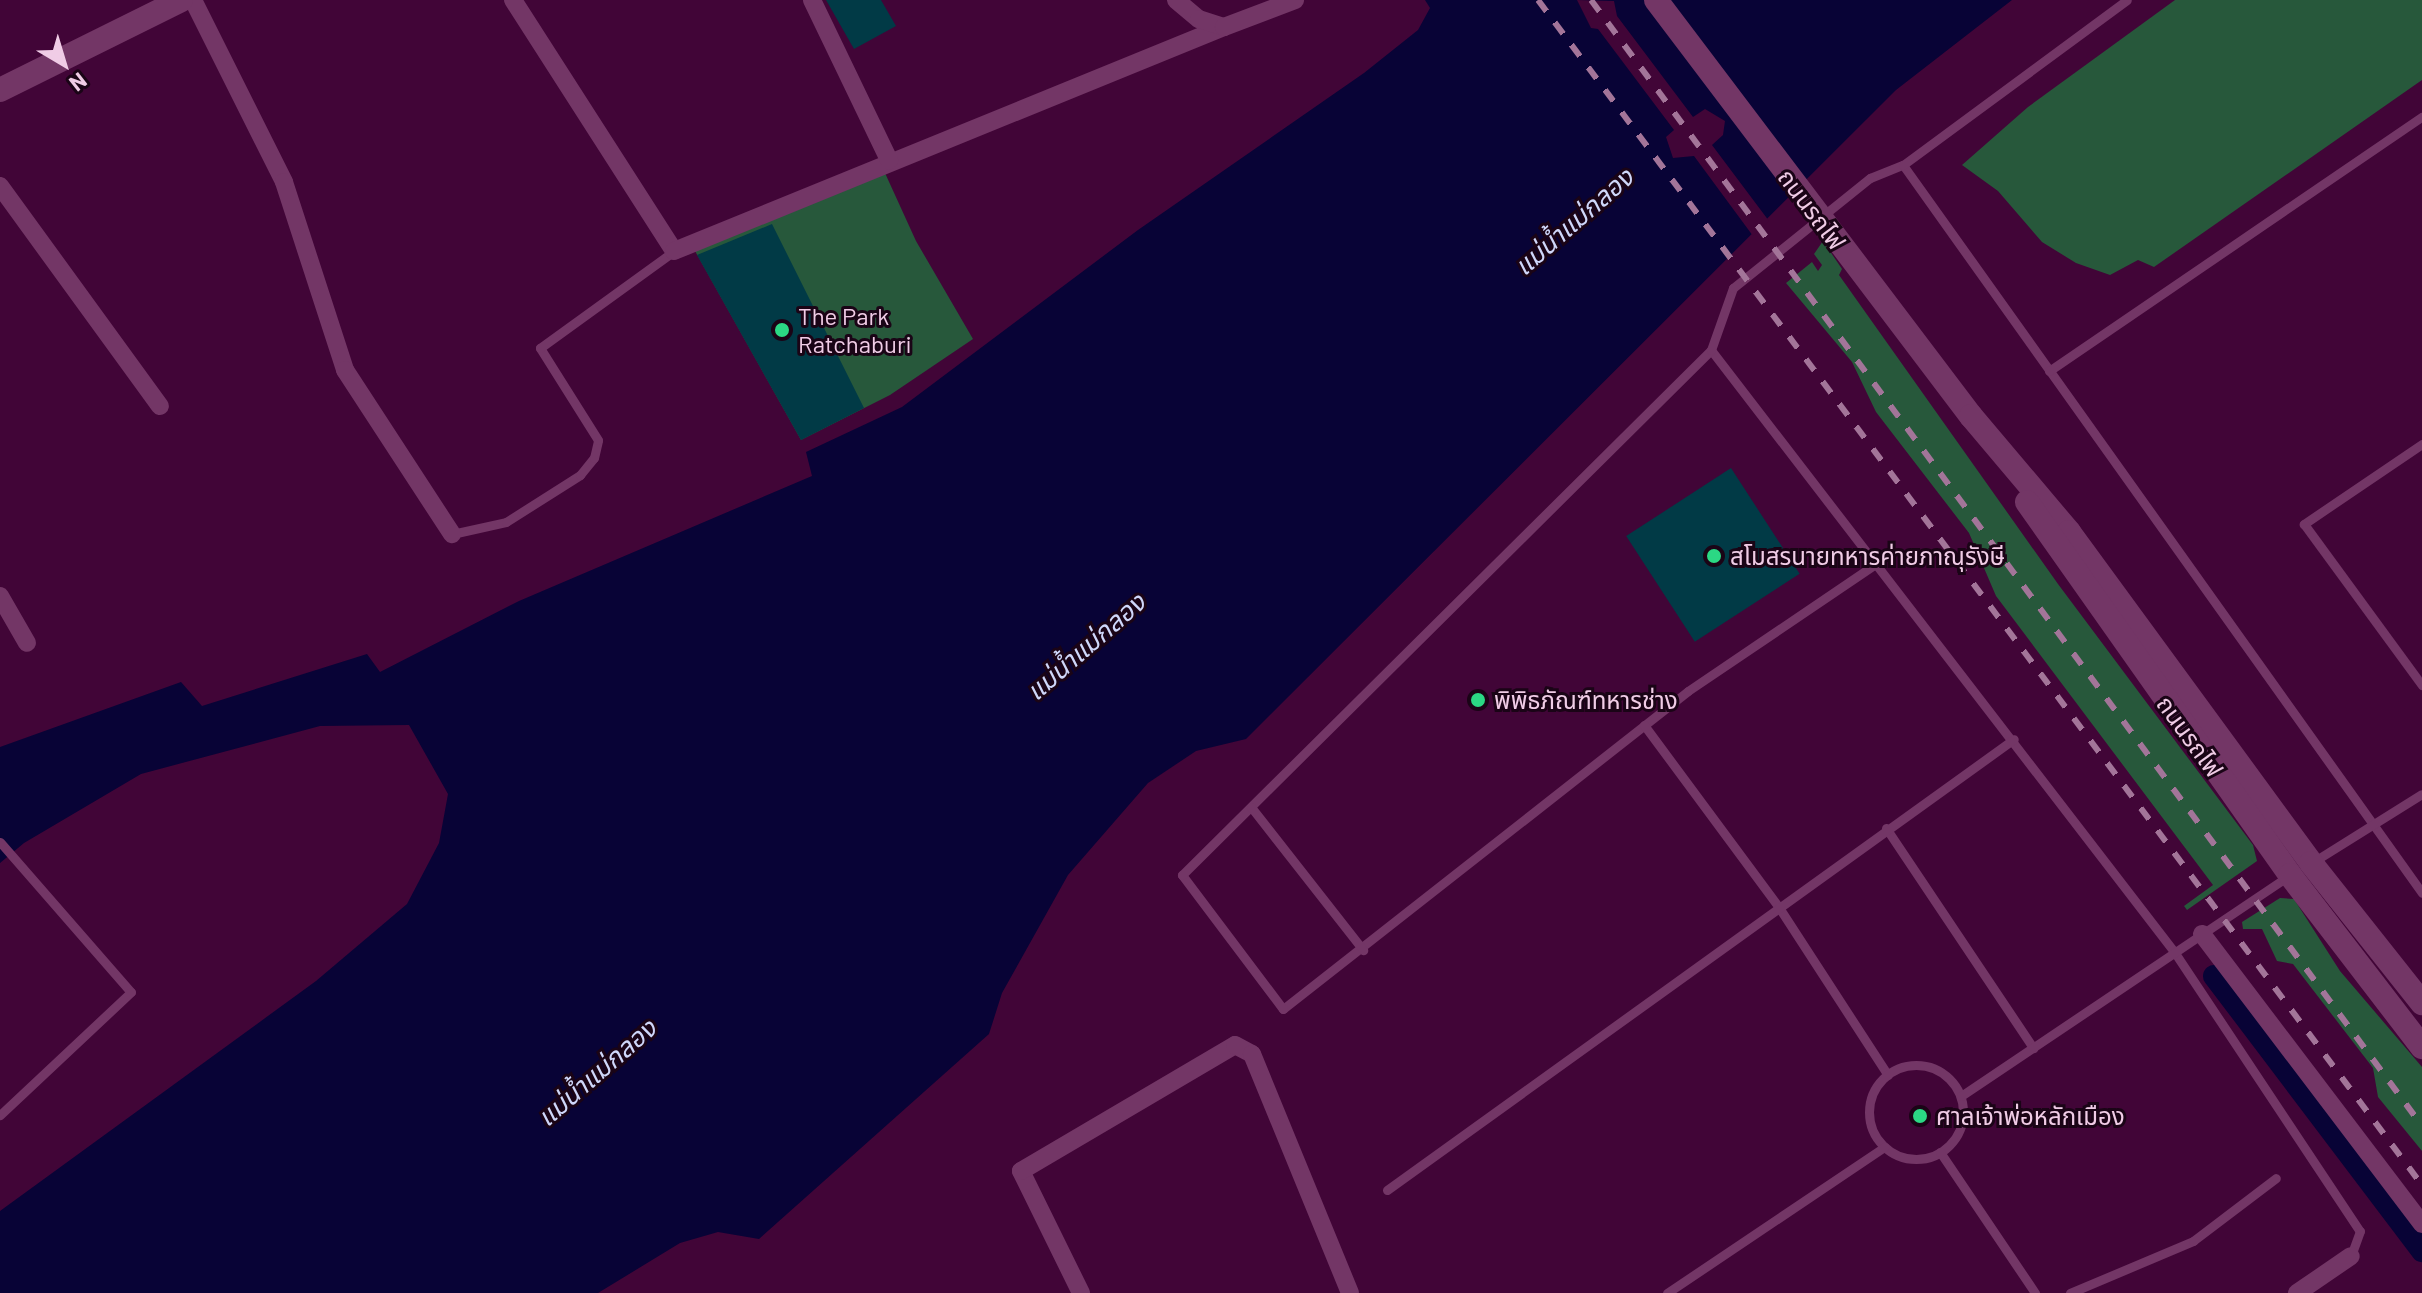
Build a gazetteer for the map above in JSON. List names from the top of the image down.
{
  "streets": {
    "main road": ["ถนนรถไฟ"]
  },
  "water": ["แม่น้ำแม่กลอง"],
  "places": [
    "The Park Ratchaburi",
    "สโมสรนายทหารค่ายภาณุรังษี",
    "พิพิธภัณฑ์ทหารช่าง",
    "ศาลเจ้าพ่อหลักเมือง"
  ],
  "north": "bottom right"
}
